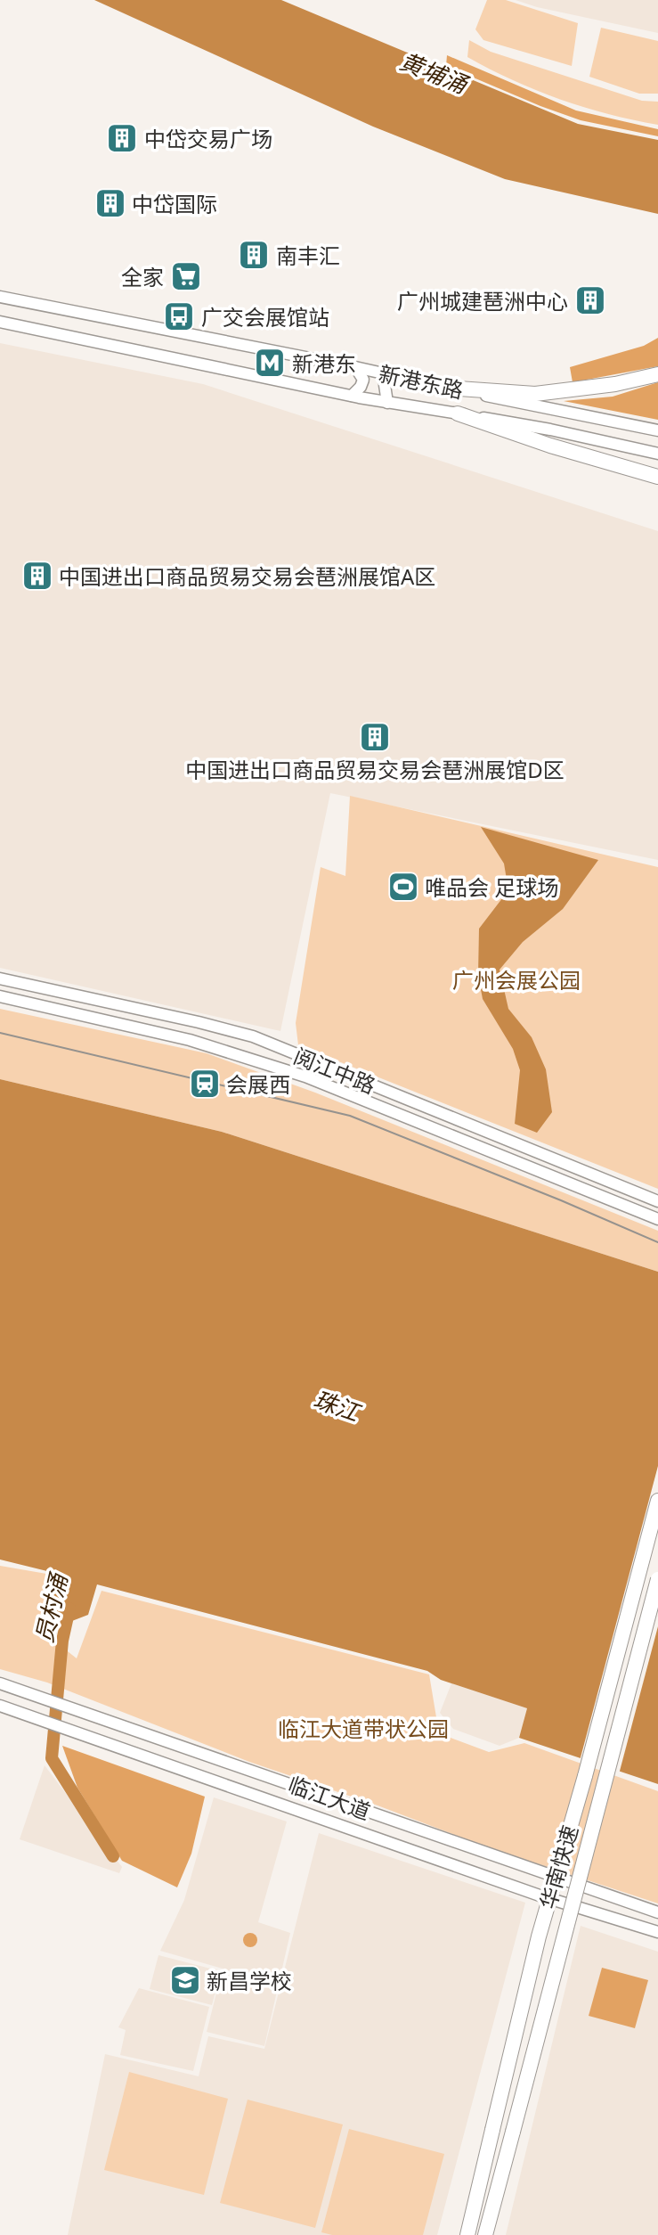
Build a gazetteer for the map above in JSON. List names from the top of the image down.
{
  "streets": {
    "highway": ["华南快速"],
    "main road": ["新港东路", "阅江中路", "临江大道"]
  },
  "water": ["黄埔涌", "珠江", "员村涌"],
  "parks": ["广州会展公园", "临江大道带状公园"],
  "places": {
    "building": [
      "中岱交易广场",
      "中岱国际",
      "南丰汇",
      "广州城建琶洲中心",
      "中国进出口商品贸易交易会琶洲展馆A区",
      "中国进出口商品贸易交易会琶洲展馆D区"
    ],
    "supermarket": ["全家"],
    "bus stop": ["广交会展馆站"],
    "metro station": ["新港东"],
    "sports": ["唯品会 足球场"],
    "station": ["会展西"],
    "school or university": ["新昌学校"]
  }
}
